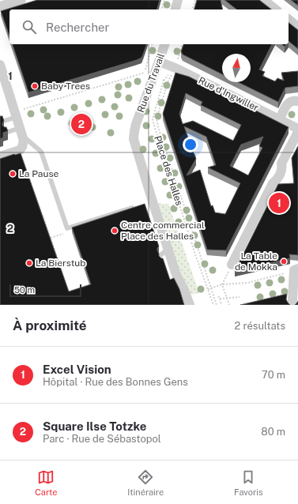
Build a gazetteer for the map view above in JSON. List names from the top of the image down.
{
  "streets": {
    "street": ["Rue du Travail", "Rue d'Ingwiller"],
    "path": ["Place des Halles"]
  },
  "crossings": [
    ["Rue du Travail", "Rue d'Ingwiller"],
    ["Rue du Travail", "Place des Halles"],
    ["Rue d'Ingwiller", "Place des Halles"]
  ],
  "places": [
    "Baby Trees",
    "La Pause",
    "Centre commercial Place des Halles",
    "La Table de Mokka",
    "La Bierstub"
  ],
  "scale_bar": "50 m",
  "north": "top",
  "page": {
    "search": "Rechercher",
    "pins": ["2", "1"],
    "scale": "50 m",
    "heading": ["À proximité", "2 résultats"],
    "list": [
      {
        "mark": "1",
        "name": "Excel Vision",
        "note": "Hôpital · Rue des Bonnes Gens",
        "value": "70 m"
      },
      {
        "mark": "2",
        "name": "Square Ilse Totzke",
        "note": "Parc · Rue de Sébastopol",
        "value": "80 m"
      }
    ],
    "nav": ["Carte", "Itinéraire", "Favoris"]
  },
  "grid": {
    "rows": ["1", "2"]
  }
}
